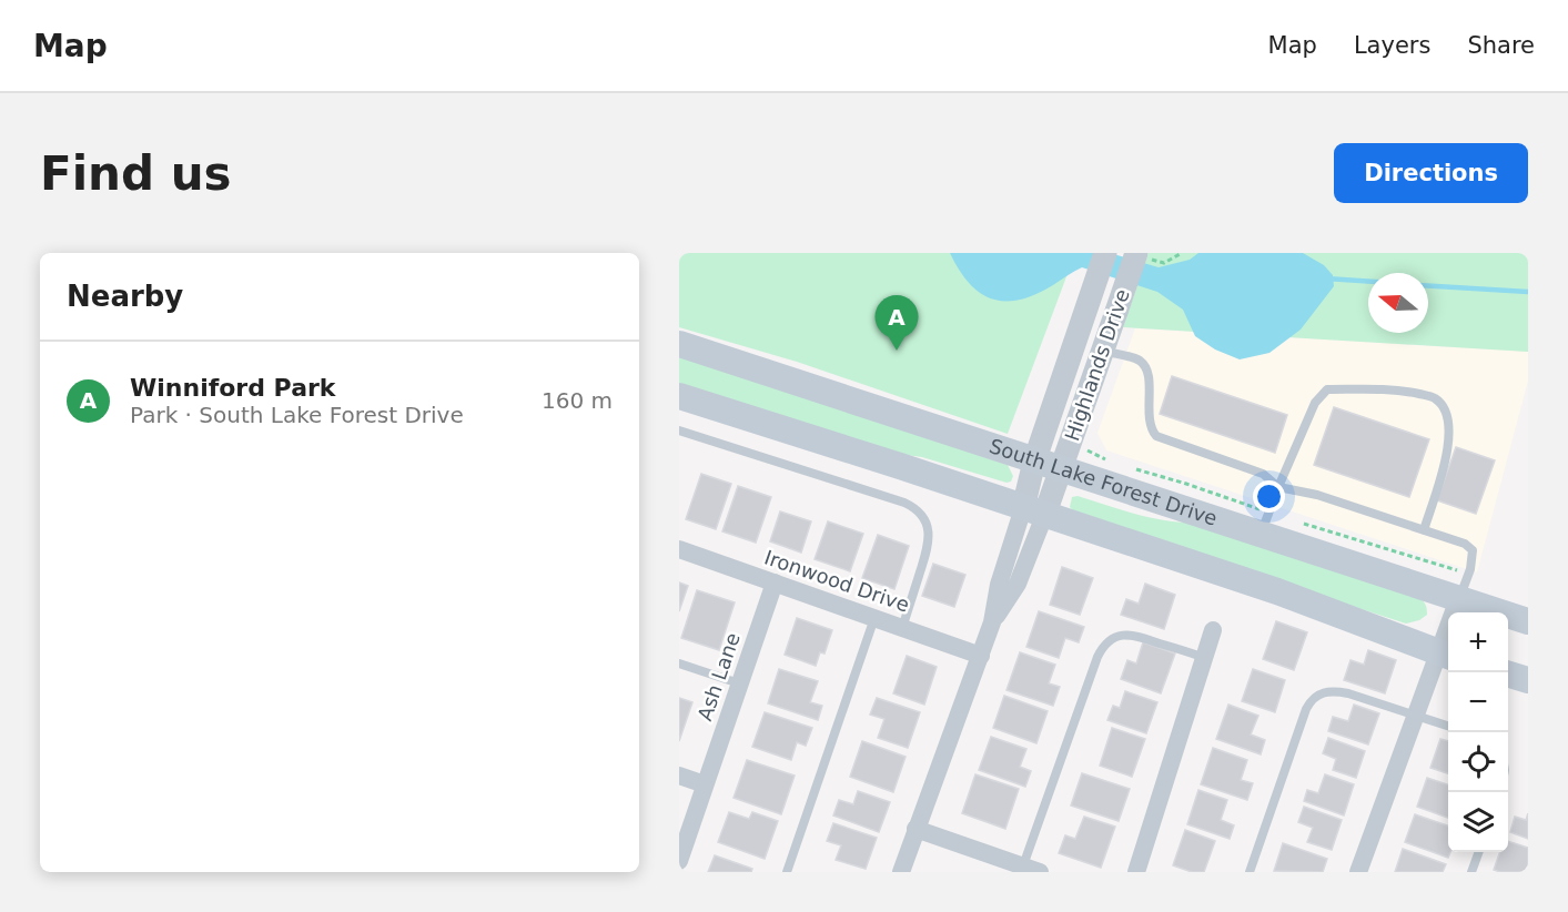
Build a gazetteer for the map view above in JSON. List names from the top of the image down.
{
  "streets": {
    "main road": ["South Lake Forest Drive"],
    "street": ["Highlands Drive", "Ironwood Drive", "Ash Lane"]
  },
  "crossings": [
    ["Highlands Drive", "South Lake Forest Drive"],
    ["Highlands Drive", "Ironwood Drive"],
    ["Ironwood Drive", "Ash Lane"]
  ],
  "north": "left",
  "page": {
    "header": "Map",
    "nav": ["Map", "Layers", "Share"],
    "buttons": "Directions",
    "title": "Find us",
    "heading": "Nearby",
    "pins": "A",
    "list": [
      {
        "mark": "A",
        "name": "Winniford Park",
        "note": "Park · South Lake Forest Drive",
        "value": "160 m"
      }
    ],
    "map_buttons": ["+", "−"]
  }
}
